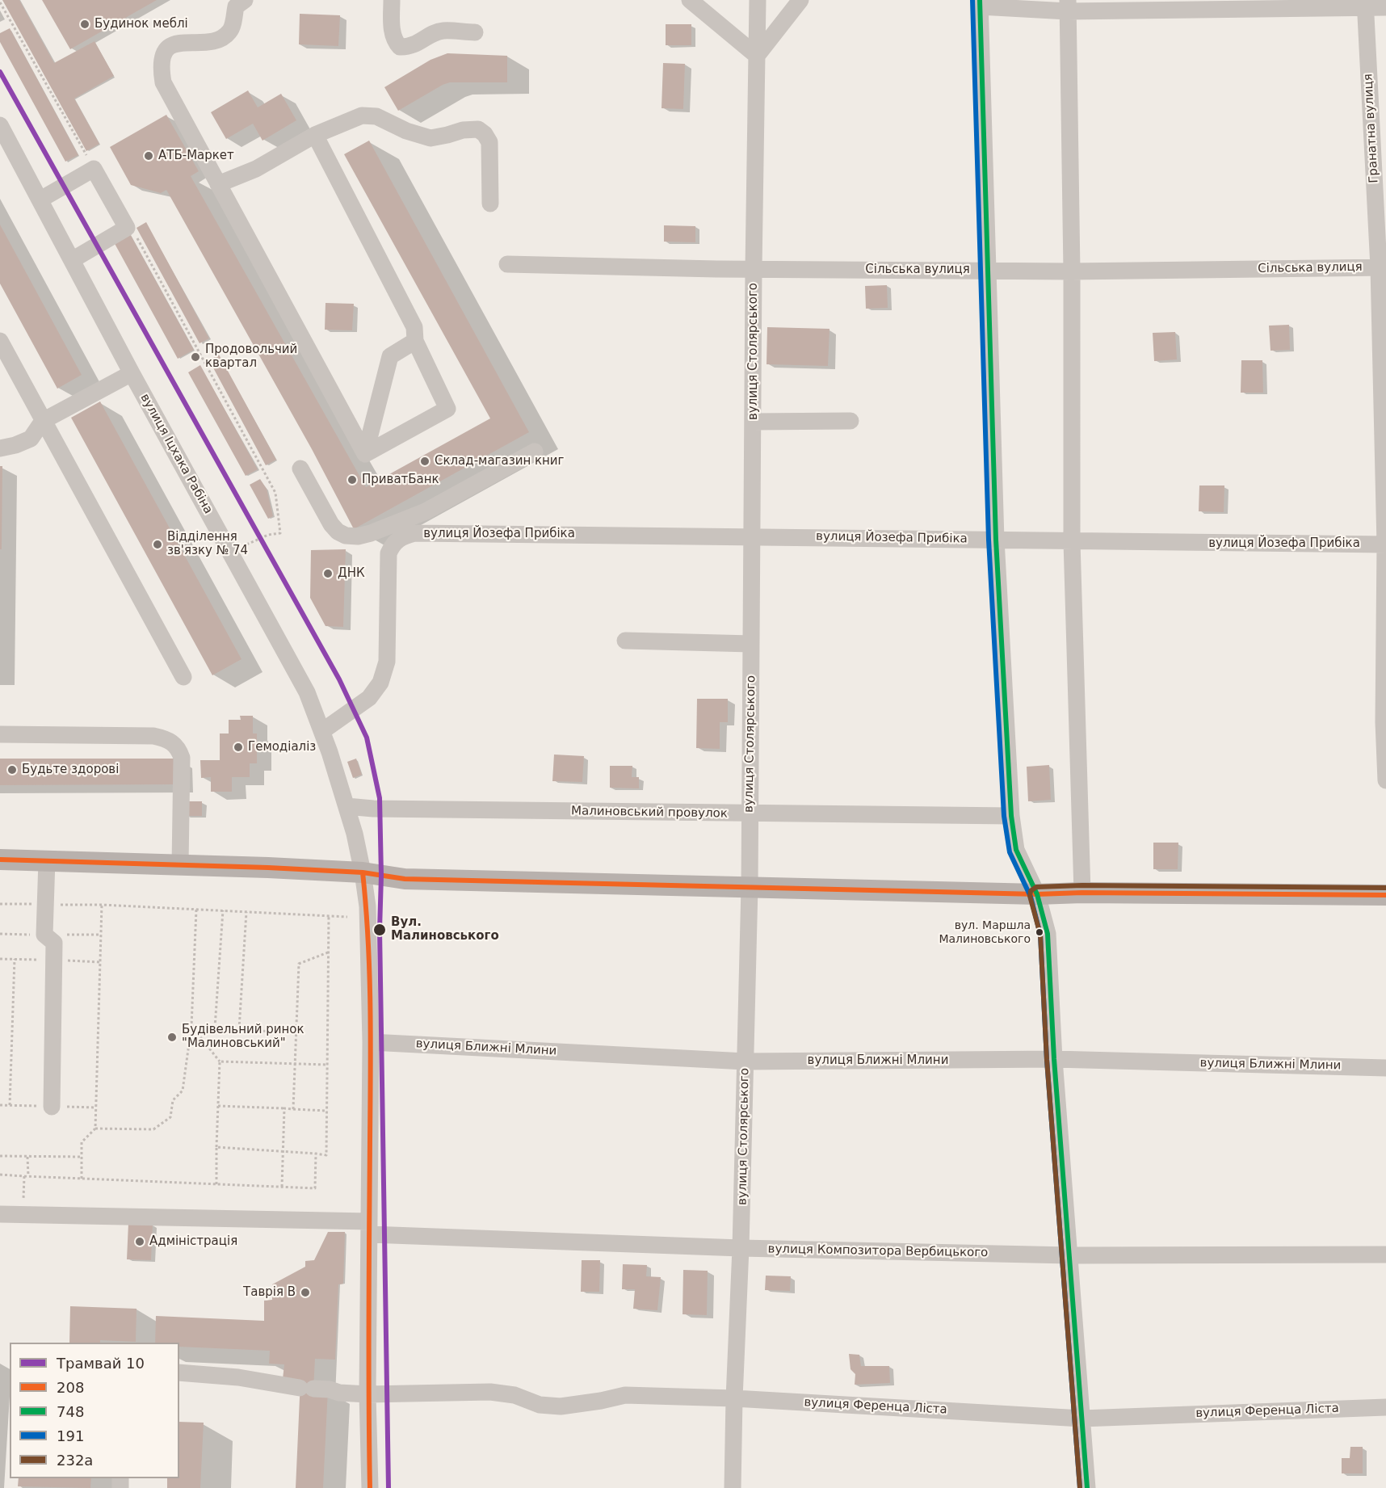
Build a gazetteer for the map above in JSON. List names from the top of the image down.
{
  "streets": {
    "street": [
      "Гранатна вулиця",
      "Сільська вулиця",
      "вулиця Столярського",
      "вулиця Іцхака Рабіна",
      "вулиця Йозефа Прибіка",
      "Малиновський провулок",
      "вулиця Ближні Млини",
      "вулиця Композитора Вербицького",
      "вулиця Ференца Ліста"
    ]
  },
  "crossings": [
    ["Гранатна вулиця", "Сільська вулиця"],
    ["Гранатна вулиця", "вулиця Йозефа Прибіка"],
    ["Сільська вулиця", "вулиця Столярського"],
    ["вулиця Столярського", "вулиця Йозефа Прибіка"],
    ["вулиця Столярського", "Малиновський провулок"],
    ["вулиця Столярського", "вулиця Ближні Млини"],
    ["вулиця Столярського", "вулиця Композитора Вербицького"],
    ["вулиця Столярського", "вулиця Ференца Ліста"],
    ["вулиця Іцхака Рабіна", "Малиновський провулок"],
    ["вулиця Іцхака Рабіна", "вулиця Ближні Млини"],
    ["вулиця Іцхака Рабіна", "вулиця Композитора Вербицького"],
    ["вулиця Іцхака Рабіна", "вулиця Ференца Ліста"]
  ],
  "places": [
    "Будинок меблі",
    "АТБ-Маркет",
    "Продовольчий квартал",
    "Склад-магазин книг",
    "ПриватБанк",
    "Відділення зв'язку № 74",
    "ДНК",
    "Гемодіаліз",
    "Будьте здорові",
    "Вул. Малиновського",
    "вул. Маршла Малиновського",
    "Будівельний ринок \"Малиновський\"",
    "Адміністрація",
    "Таврія В"
  ],
  "lines": [
    "transit line 748",
    "transit line 191",
    "tram line 10",
    "transit line 208",
    "transit line 232а"
  ],
  "legend": [
    "Трамвай 10",
    "208",
    "748",
    "191",
    "232а"
  ]
}
